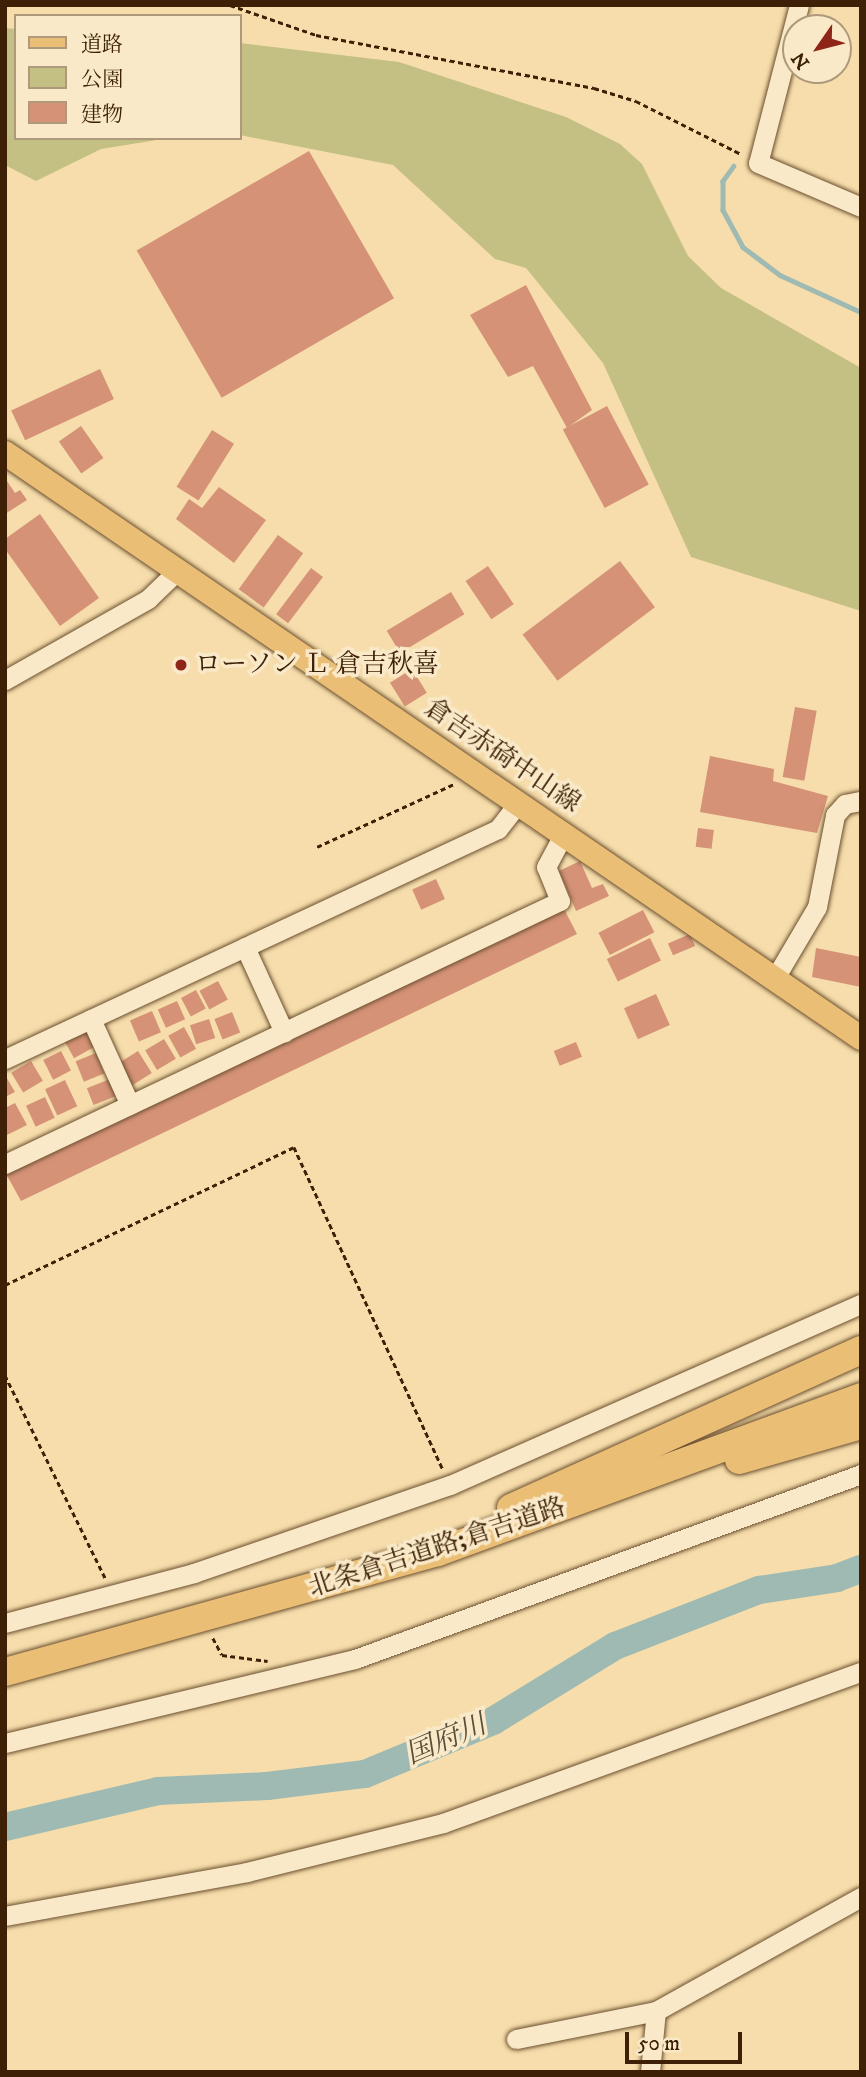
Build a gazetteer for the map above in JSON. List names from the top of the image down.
{
  "streets": {
    "highway": ["北条倉吉道路;倉吉道路"],
    "main road": ["倉吉赤碕中山線"]
  },
  "water": ["国府川"],
  "places": ["ローソン Ｌ 倉吉秋喜"],
  "legend": ["道路", "公園", "建物"],
  "scale_bar": "50 m",
  "north": "bottom left"
}
